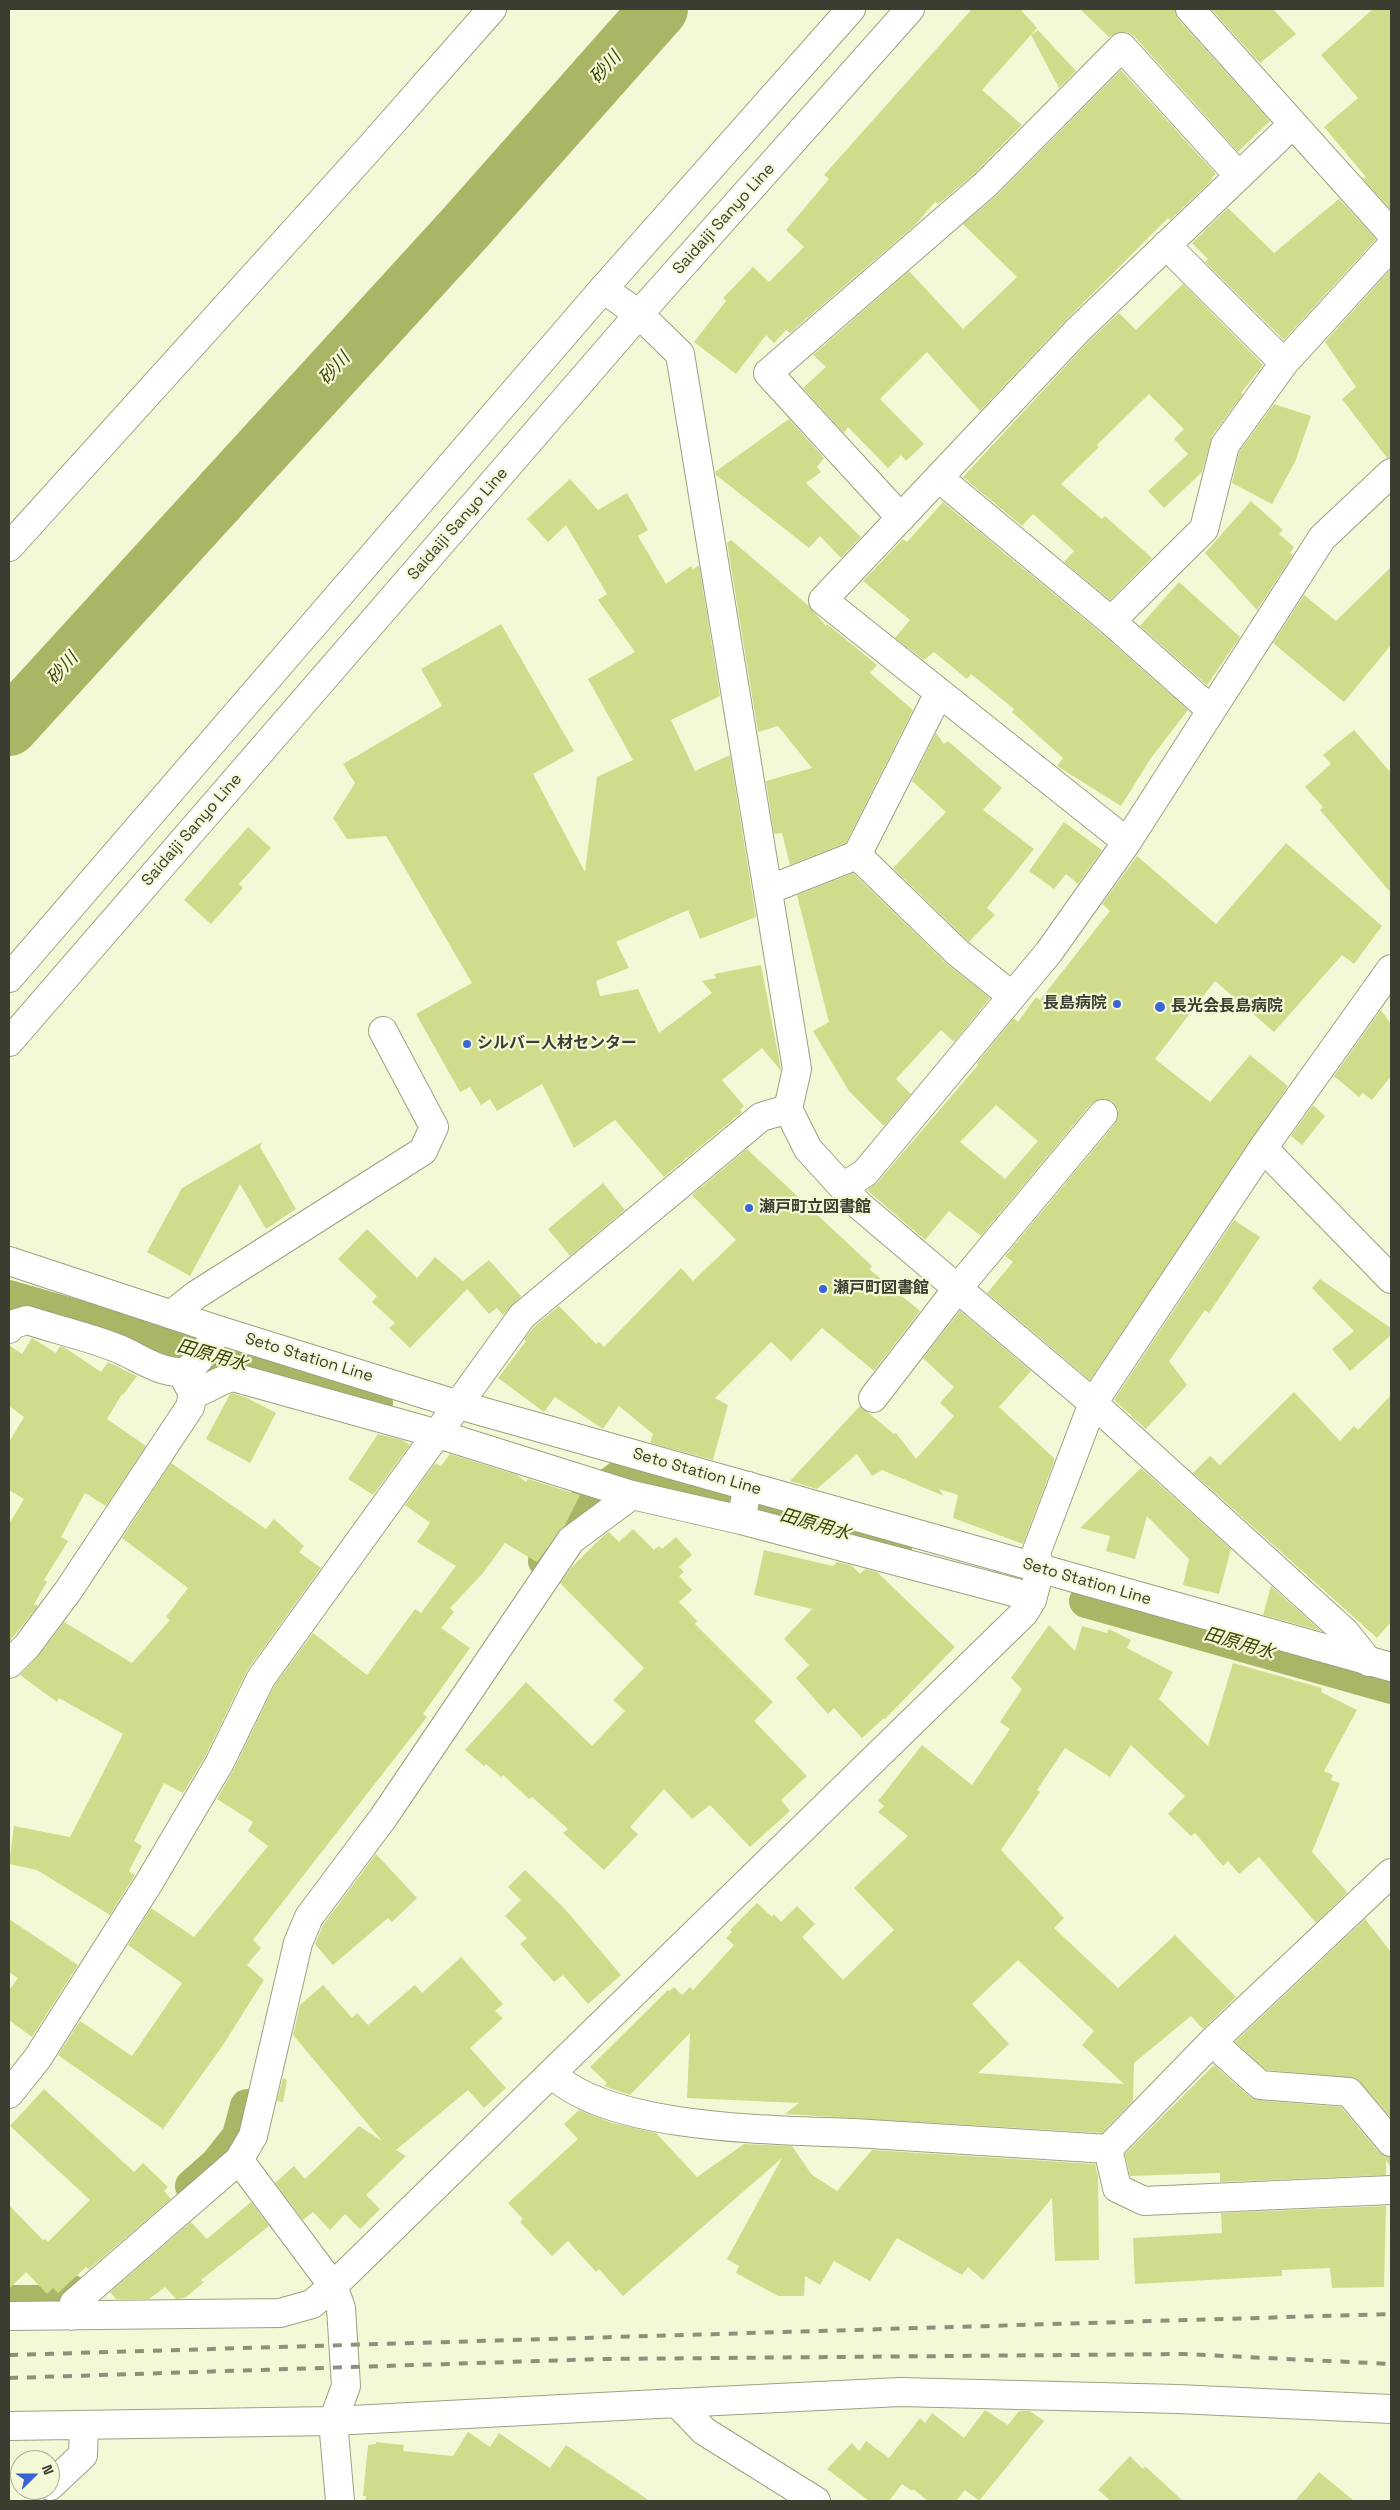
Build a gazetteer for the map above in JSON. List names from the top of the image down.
{
  "streets": {
    "street": ["Saidaiji Sanyo Line", "Seto Station Line"]
  },
  "water": ["砂川", "田原用水"],
  "places": [
    "長島病院",
    "長光会長島病院",
    "シルバー人材センター",
    "瀬戸町立図書館",
    "瀬戸町図書館"
  ],
  "north": "right"
}
